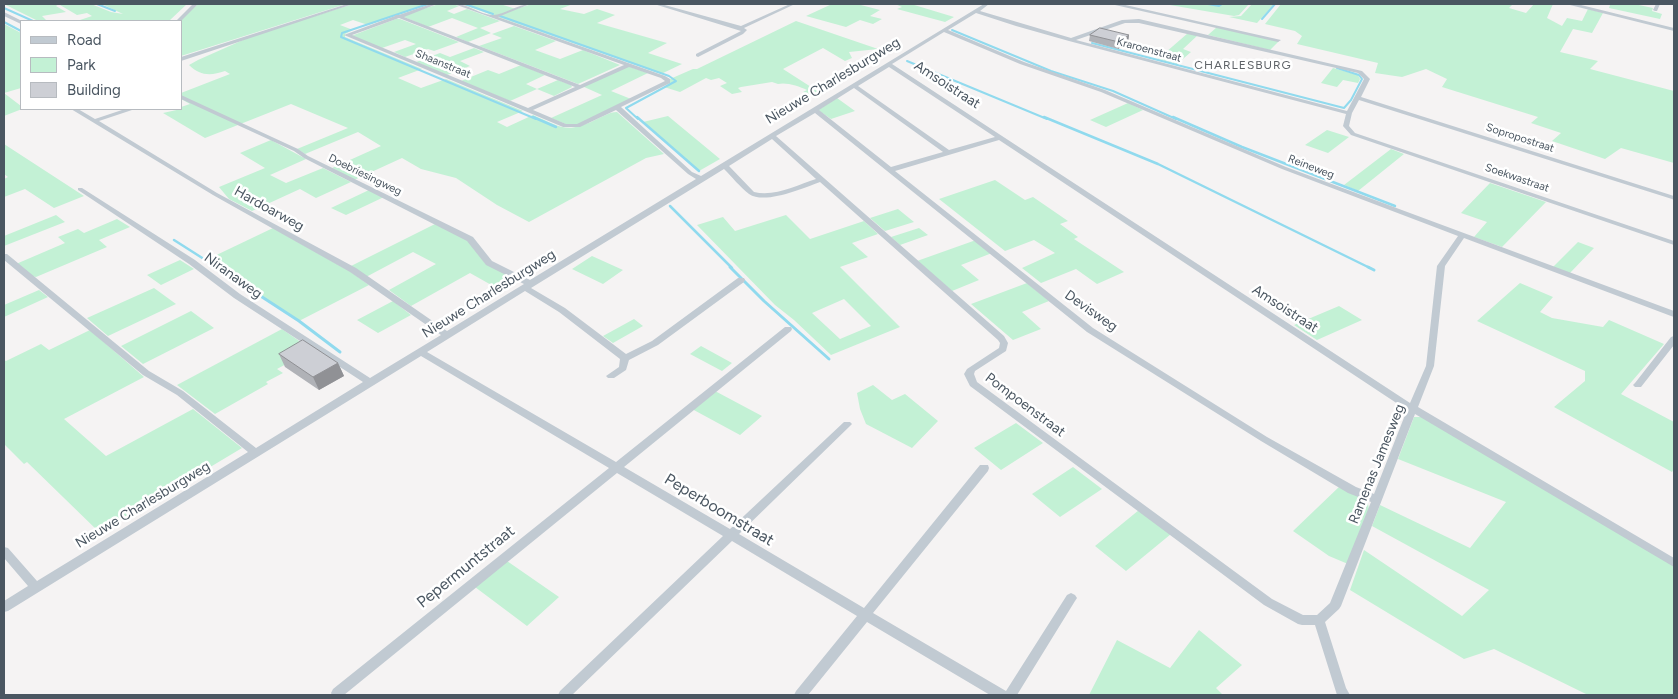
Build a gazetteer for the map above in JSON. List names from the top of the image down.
{
  "streets": {
    "street": [
      "Kraroenstraat",
      "Shaanstraat",
      "Nieuwe Charlesburgweg",
      "Amsoistraat",
      "Sopropostraat",
      "Reineweg",
      "Doebriesingweg",
      "Soekwastraat",
      "Hardoarweg",
      "Niranaweg",
      "Devisweg",
      "Pompoenstraat",
      "Ramenas Jamesweg",
      "Peperboomstraat",
      "Pepermuntstraat"
    ]
  },
  "crossings": [
    ["Kraroenstraat", "Nieuwe Charlesburgweg"],
    ["Kraroenstraat", "Soekwastraat"],
    ["Nieuwe Charlesburgweg", "Amsoistraat"],
    ["Nieuwe Charlesburgweg", "Reineweg"],
    ["Nieuwe Charlesburgweg", "Doebriesingweg"],
    ["Nieuwe Charlesburgweg", "Hardoarweg"],
    ["Nieuwe Charlesburgweg", "Niranaweg"],
    ["Nieuwe Charlesburgweg", "Devisweg"],
    ["Nieuwe Charlesburgweg", "Pompoenstraat"],
    ["Nieuwe Charlesburgweg", "Peperboomstraat"],
    ["Amsoistraat", "Ramenas Jamesweg"],
    ["Reineweg", "Ramenas Jamesweg"],
    ["Devisweg", "Ramenas Jamesweg"],
    ["Pompoenstraat", "Ramenas Jamesweg"],
    ["Peperboomstraat", "Pepermuntstraat"]
  ],
  "districts": ["CHARLESBURG"],
  "legend": ["Road", "Park", "Building"]
}
